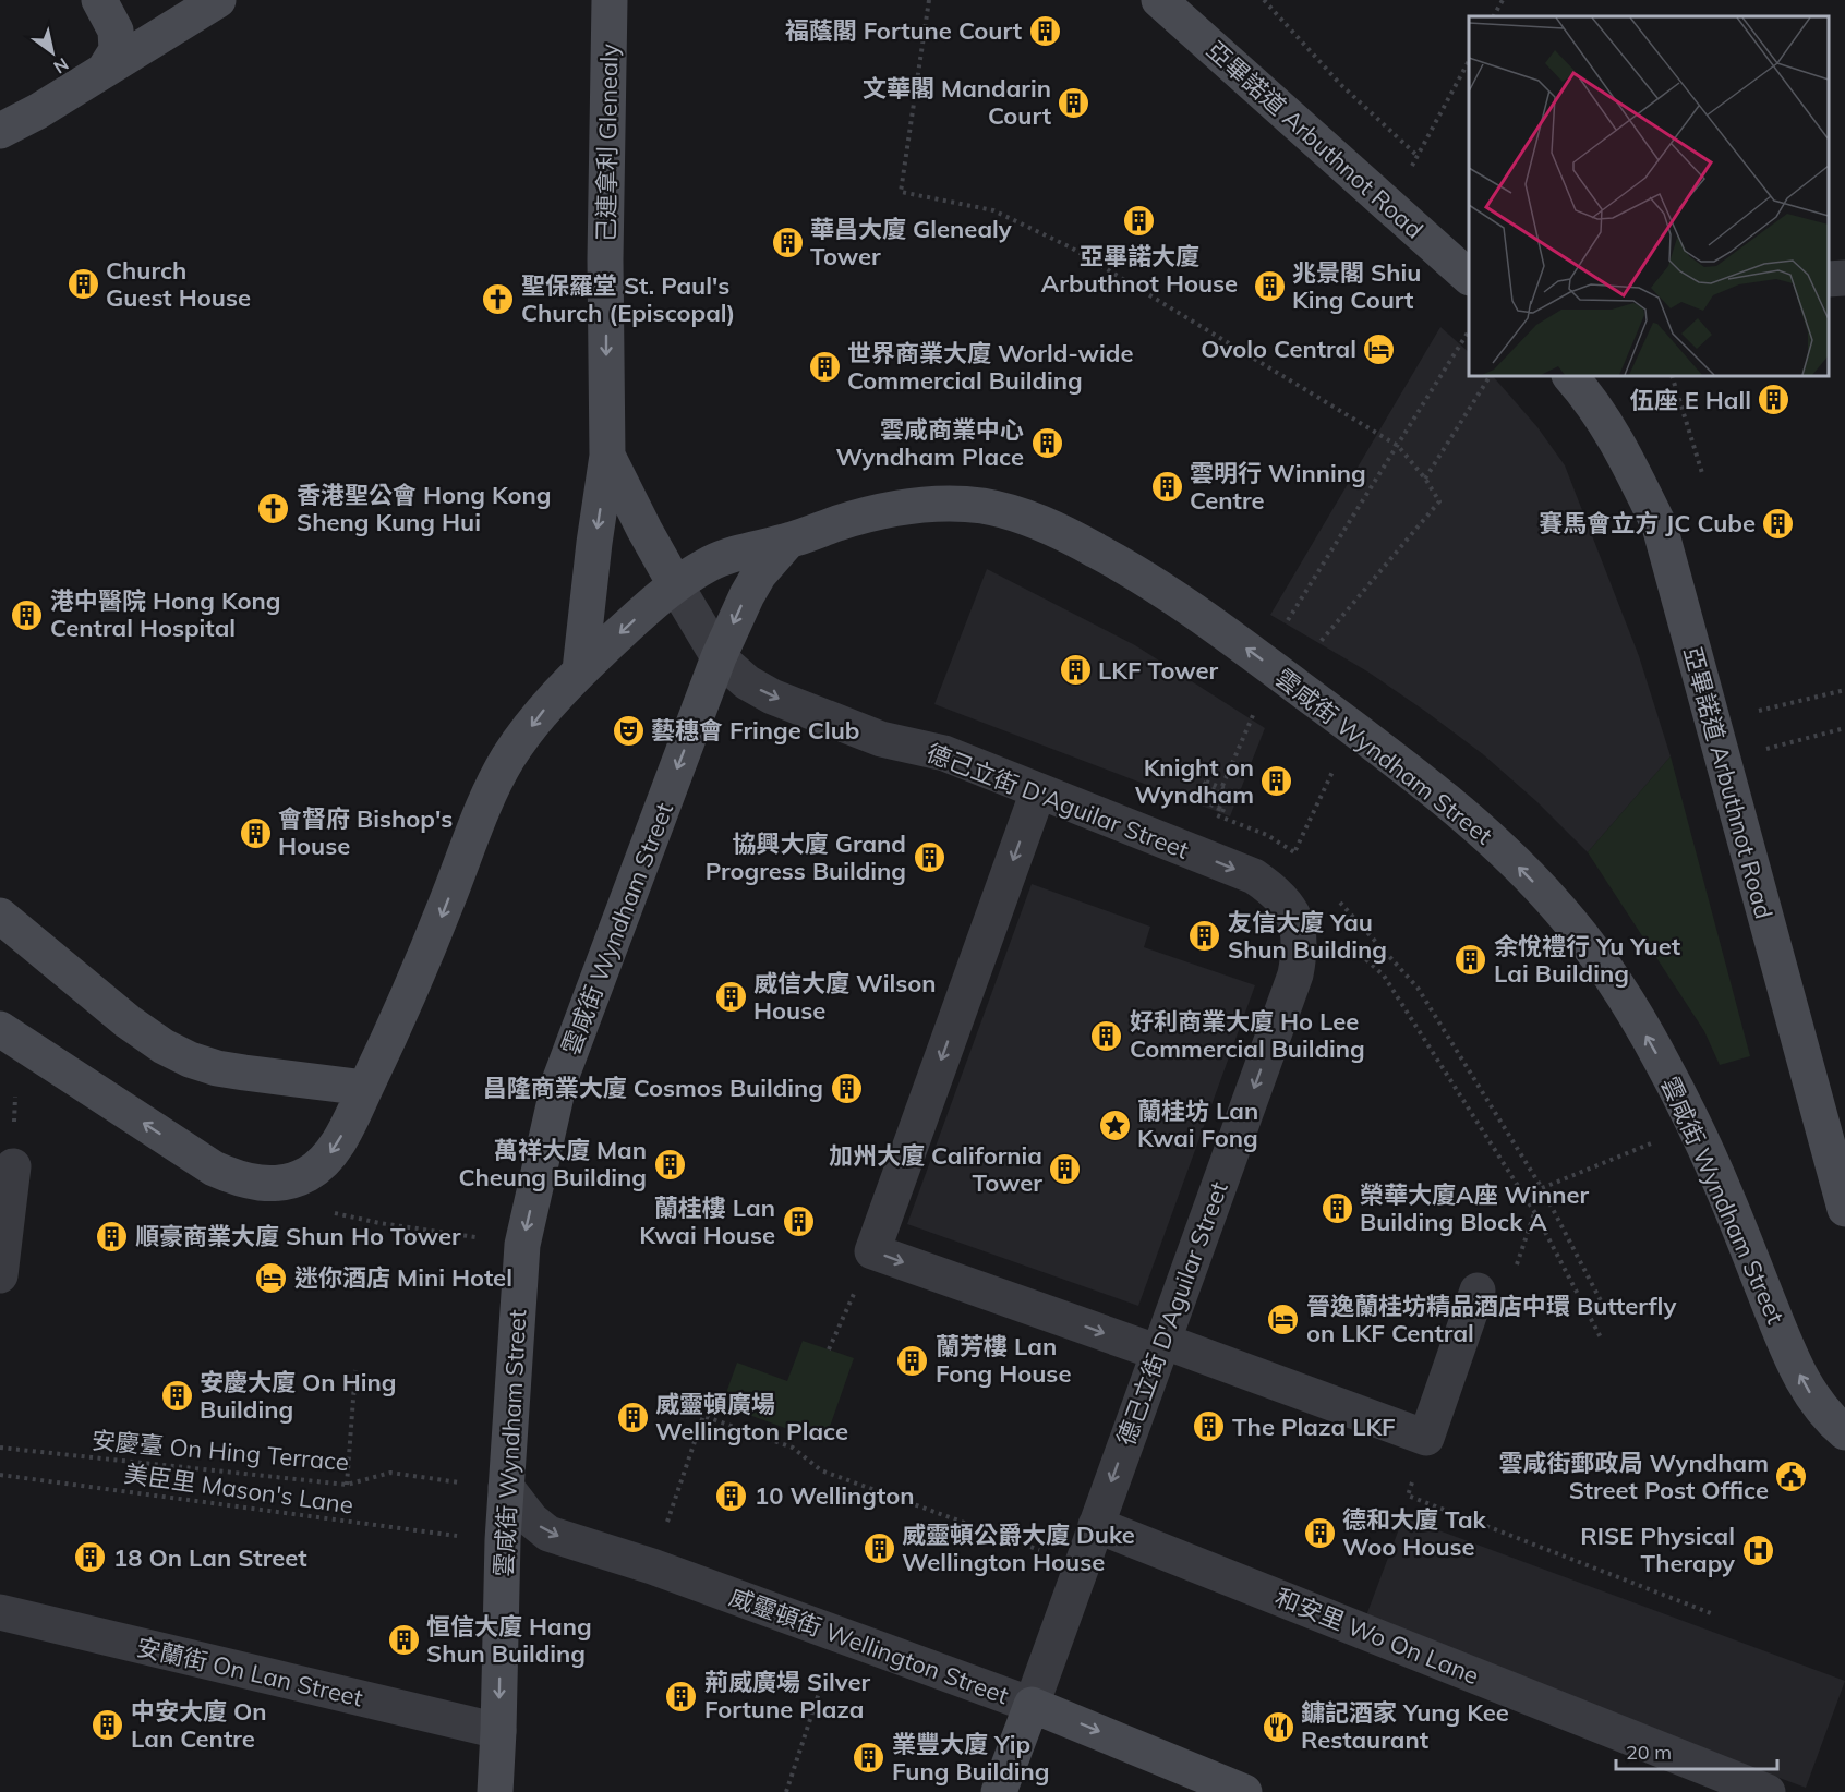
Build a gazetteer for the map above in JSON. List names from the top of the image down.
{
  "streets": {
    "street": [
      "亞畢諾道 Arbuthnot Road",
      "己連拿利 Glenealy",
      "雲咸街 Wyndham Street",
      "德己立街 D'Aguilar Street",
      "和安里 Wo On Lane",
      "威靈頓街 Wellington Street",
      "安蘭街 On Lan Street"
    ],
    "path": ["安慶臺 On Hing Terrace", "美臣里 Mason's Lane"]
  },
  "crossings": [
    ["己連拿利 Glenealy", "雲咸街 Wyndham Street"],
    ["雲咸街 Wyndham Street", "德己立街 D'Aguilar Street"],
    ["雲咸街 Wyndham Street", "威靈頓街 Wellington Street"],
    ["雲咸街 Wyndham Street", "安蘭街 On Lan Street"],
    ["德己立街 D'Aguilar Street", "和安里 Wo On Lane"],
    ["德己立街 D'Aguilar Street", "威靈頓街 Wellington Street"]
  ],
  "one_way": ["己連拿利 Glenealy", "威靈頓街 Wellington Street"],
  "places": {
    "building": [
      "福蔭閣 Fortune Court",
      "文華閣 Mandarin Court",
      "亞畢諾大廈 Arbuthnot House",
      "華昌大廈 Glenealy Tower",
      "Church Guest House",
      "兆景閣 Shiu King Court",
      "世界商業大廈 World-wide Commercial Building",
      "伍座 E Hall",
      "雲咸商業中心 Wyndham Place",
      "雲明行 Winning Centre",
      "賽馬會立方 JC Cube",
      "港中醫院 Hong Kong Central Hospital",
      "LKF Tower",
      "Knight on Wyndham",
      "會督府 Bishop's House",
      "協興大廈 Grand Progress Building",
      "友信大廈 Yau Shun Building",
      "余悅禮行 Yu Yuet Lai Building",
      "威信大廈 Wilson House",
      "好利商業大廈 Ho Lee Commercial Building",
      "昌隆商業大廈 Cosmos Building",
      "萬祥大廈 Man Cheung Building",
      "加州大廈 California Tower",
      "榮華大廈A座 Winner Building Block A",
      "蘭桂樓 Lan Kwai House",
      "順豪商業大廈 Shun Ho Tower",
      "蘭芳樓 Lan Fong House",
      "安慶大廈 On Hing Building",
      "威靈頓廣場 Wellington Place",
      "The Plaza LKF",
      "10 Wellington",
      "德和大廈 Tak Woo House",
      "威靈頓公爵大廈 Duke Wellington House",
      "18 On Lan Street",
      "恒信大廈 Hang Shun Building",
      "荊威廣場 Silver Fortune Plaza",
      "中安大廈 On Lan Centre",
      "業豐大廈 Yip Fung Building"
    ],
    "church": ["聖保羅堂 St. Paul's Church (Episcopal)", "香港聖公會 Hong Kong Sheng Kung Hui"],
    "hotel": ["Ovolo Central", "迷你酒店 Mini Hotel", "晉逸蘭桂坊精品酒店中環 Butterfly on LKF Central"],
    "theatre": ["藝穗會 Fringe Club"],
    "place": ["蘭桂坊 Lan Kwai Fong"],
    "public building": ["雲咸街郵政局 Wyndham Street Post Office"],
    "hospital": ["RISE Physical Therapy"],
    "restaurant": ["鏞記酒家 Yung Kee Restaurant"]
  },
  "scale_bar": "20 m",
  "north": "bottom right"
}
